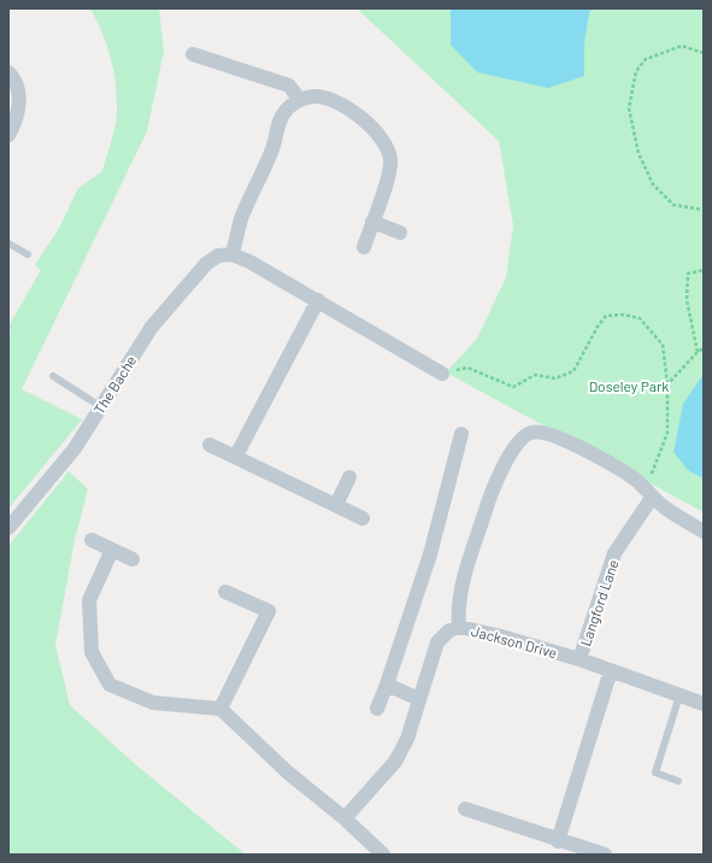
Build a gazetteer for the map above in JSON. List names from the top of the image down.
{
  "streets": {
    "street": ["The Bache", "Langford Lane", "Jackson Drive"]
  },
  "crossings": [
    ["Langford Lane", "Jackson Drive"]
  ],
  "parks": ["Doseley Park"]
}
